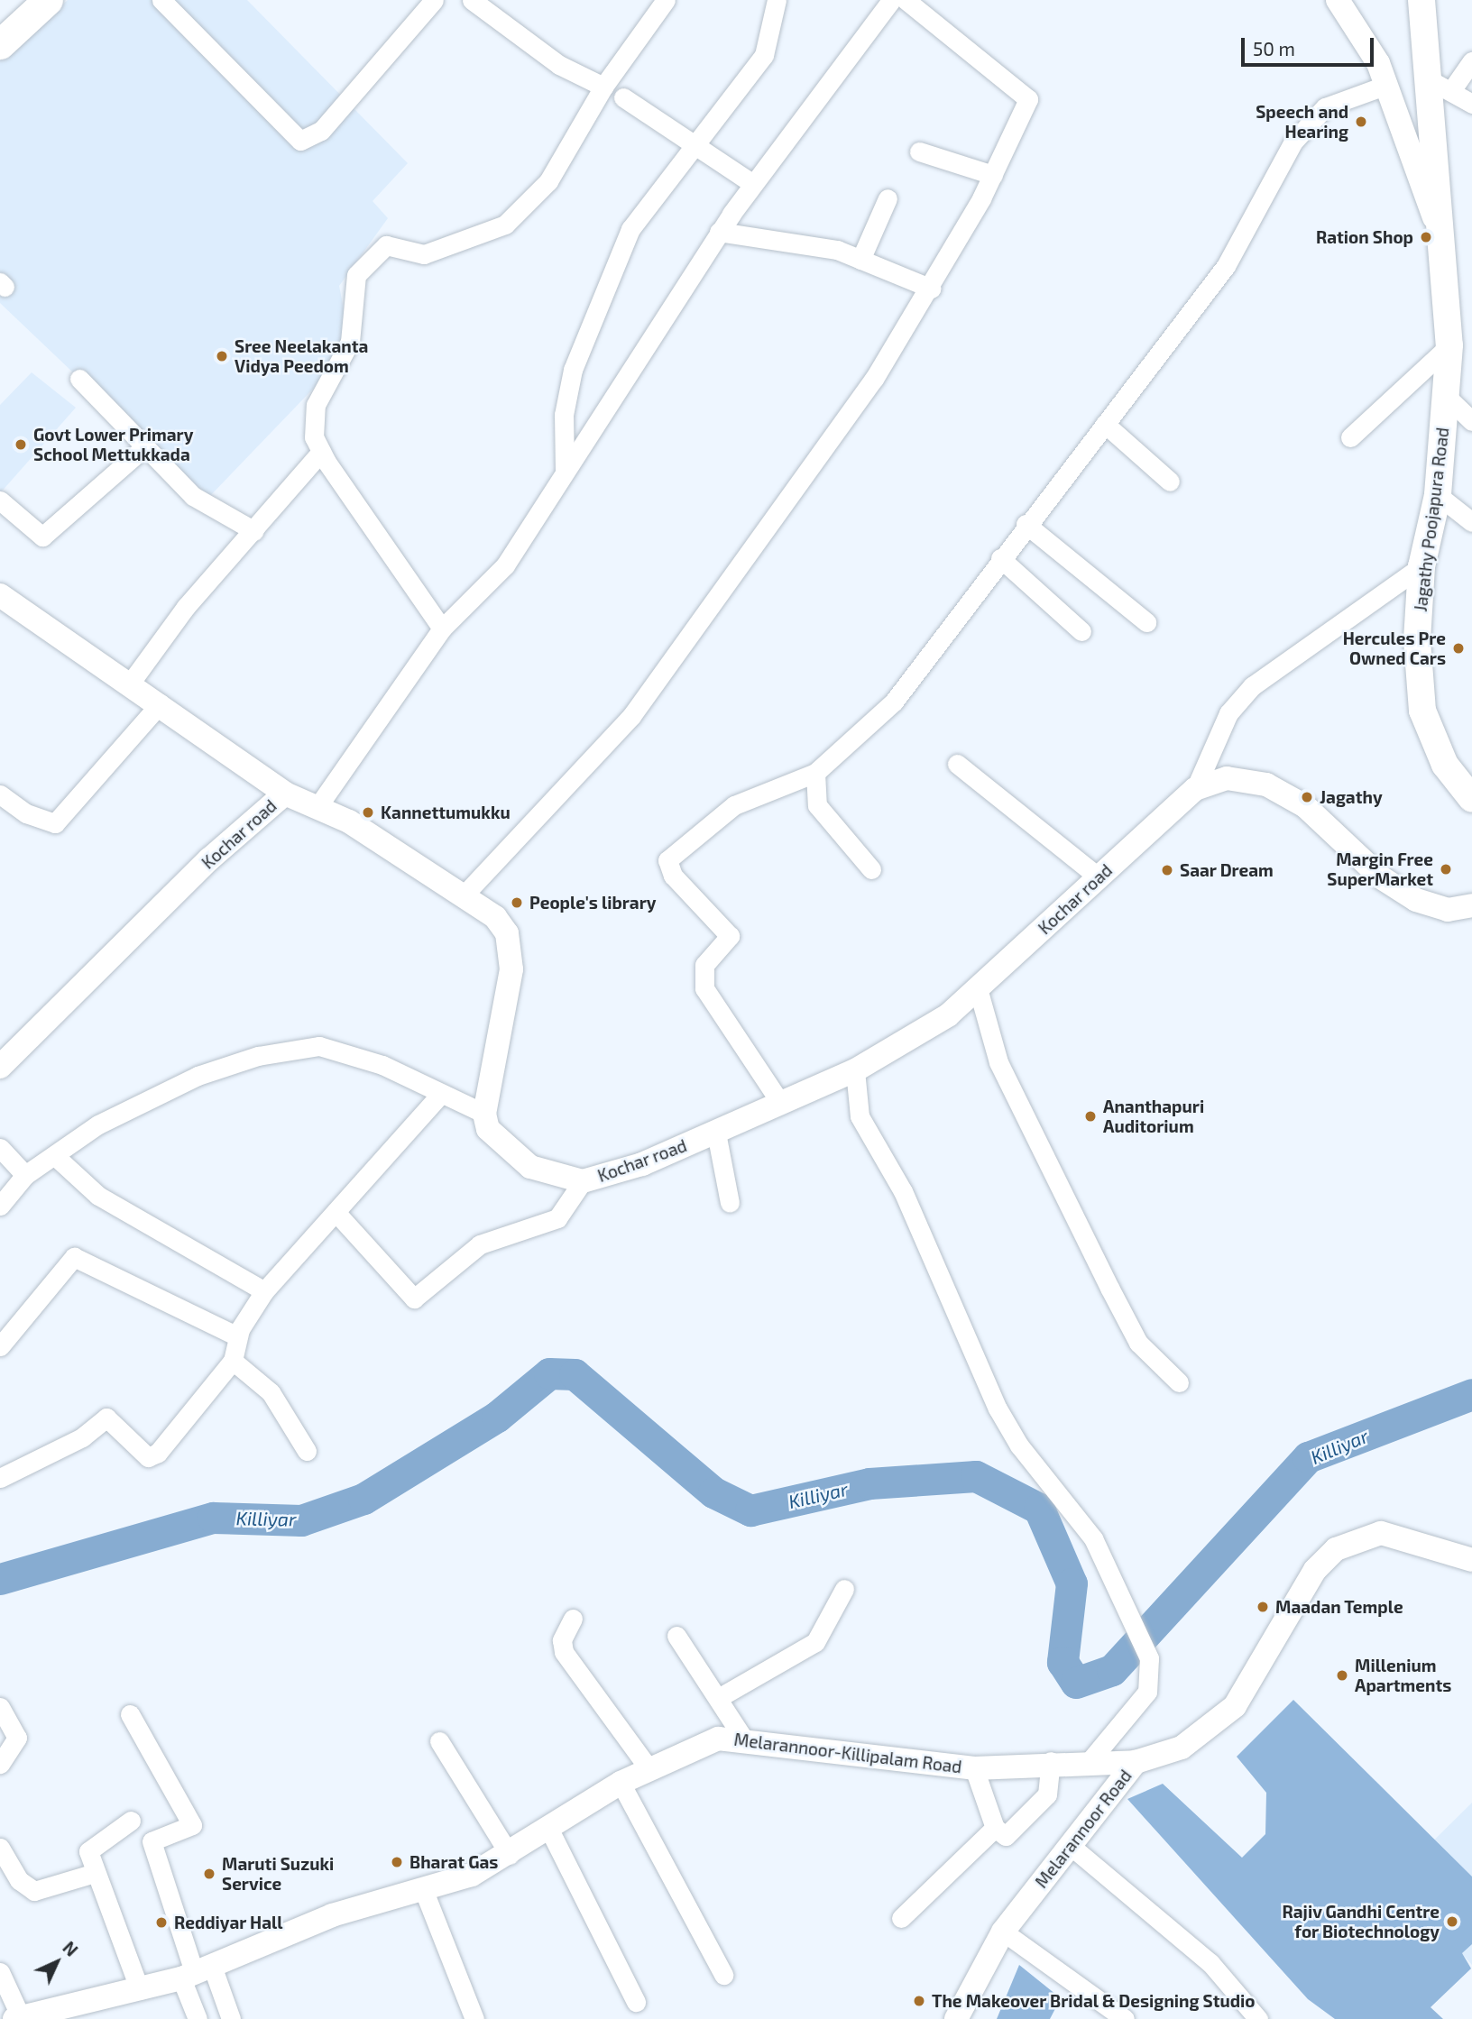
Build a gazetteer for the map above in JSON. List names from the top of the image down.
{
  "streets": {
    "main road": ["Jagathy Poojapura Road"],
    "street": ["Kochar road", "Melarannoor-Killipalam Road", "Melarannoor Road"]
  },
  "crossings": [
    ["Melarannoor-Killipalam Road", "Melarannoor Road"]
  ],
  "water": ["Killiyar"],
  "places": [
    "Speech and Hearing",
    "Ration Shop",
    "Sree Neelakanta Vidya Peedom",
    "Govt Lower Primary School Mettukkada",
    "Hercules Pre Owned Cars",
    "Jagathy",
    "Kannettumukku",
    "Margin Free SuperMarket",
    "Saar Dream",
    "People's library",
    "Ananthapuri Auditorium",
    "Maadan Temple",
    "Millenium Apartments",
    "Bharat Gas",
    "Maruti Suzuki Service",
    "Rajiv Gandhi Centre for Biotechnology",
    "Reddiyar Hall",
    "The Makeover Bridal & Designing Studio"
  ],
  "scale_bar": "50 m",
  "north": "top right"
}
